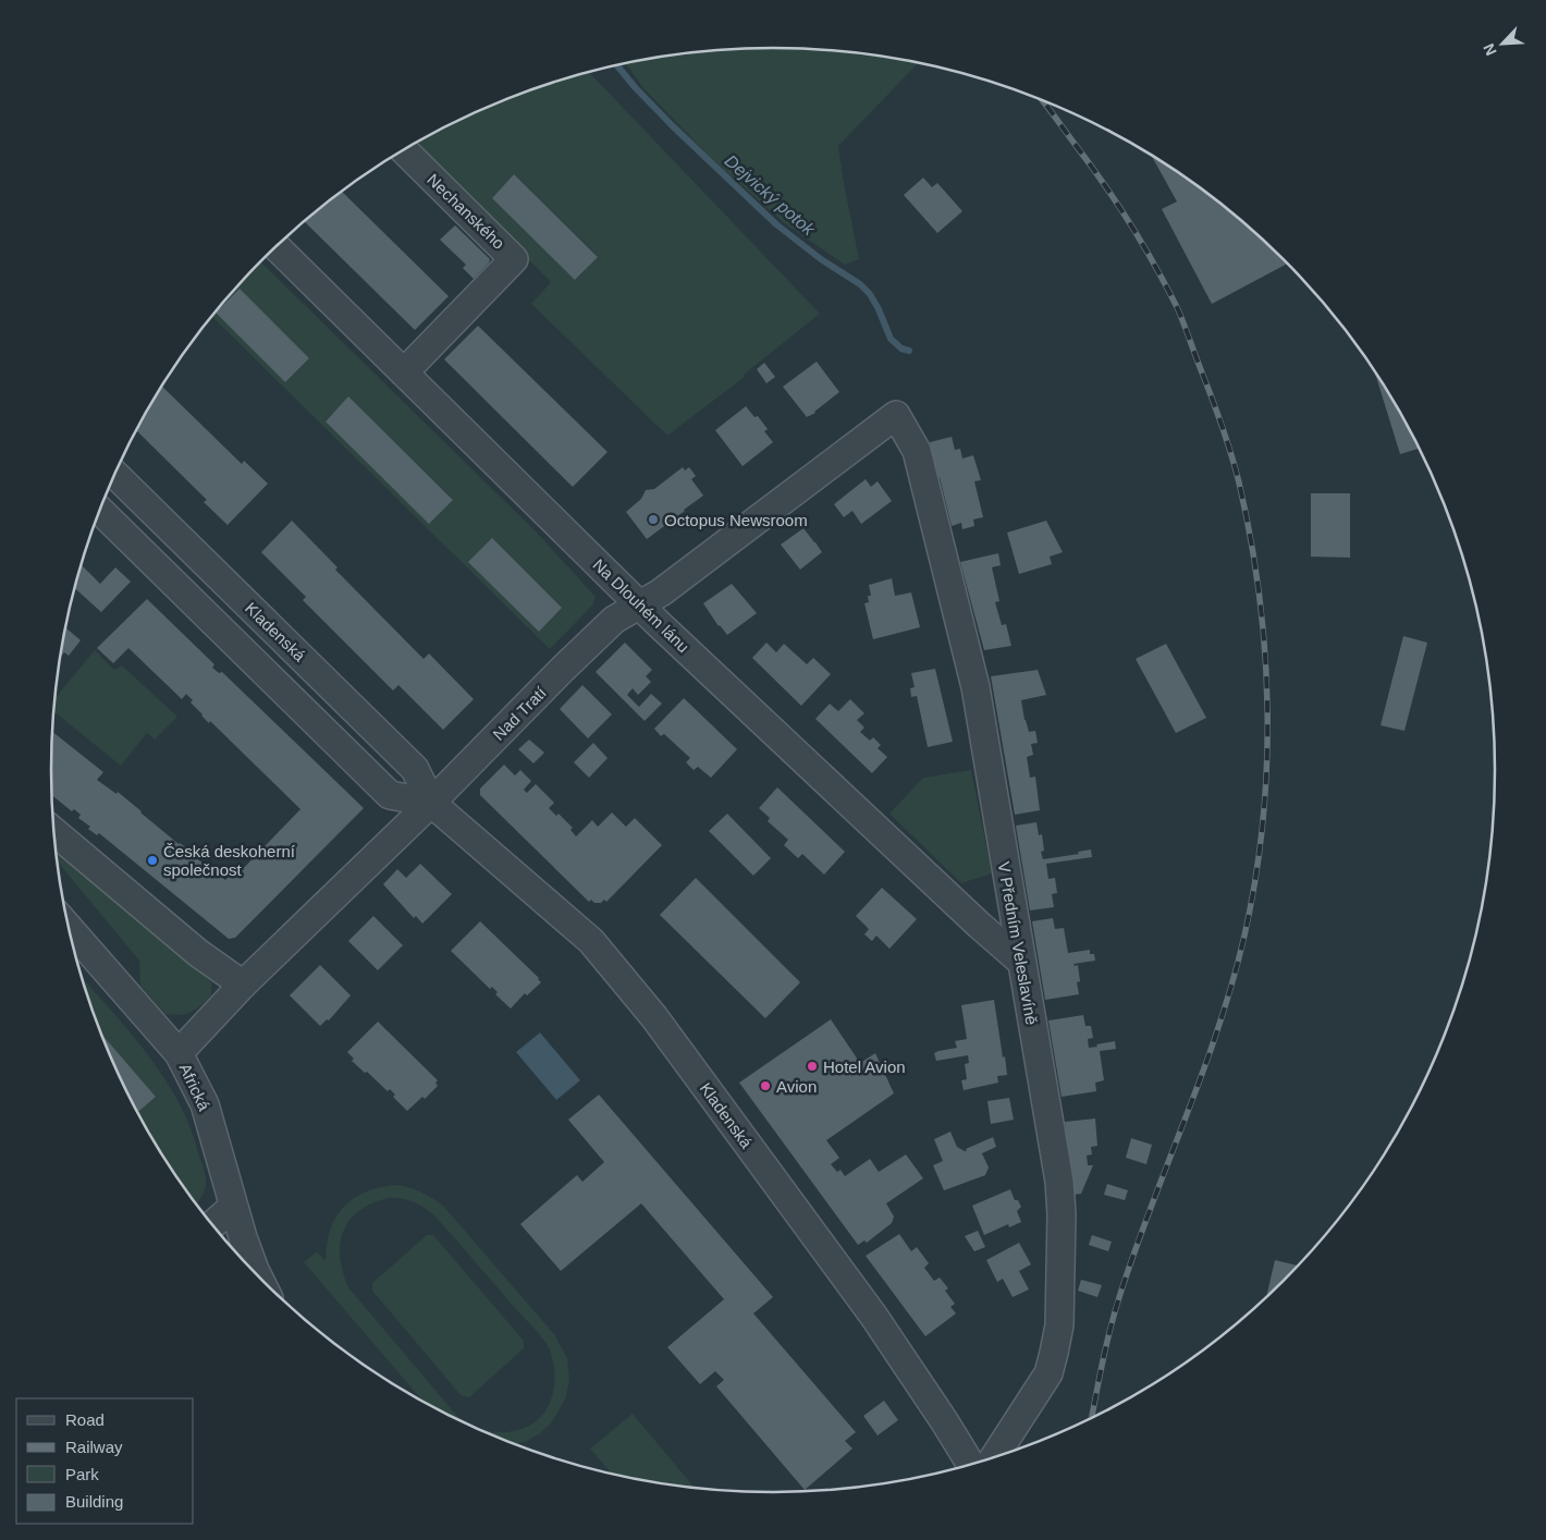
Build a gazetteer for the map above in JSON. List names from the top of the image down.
{
  "streets": {
    "street": [
      "Nechanského",
      "Na Dlouhém lánu",
      "Kladenská",
      "Nad Tratí",
      "V Předním Veleslavíně",
      "Africká"
    ]
  },
  "crossings": [
    ["Nechanského", "Na Dlouhém lánu"],
    ["Na Dlouhém lánu", "Nad Tratí"],
    ["Na Dlouhém lánu", "V Předním Veleslavíně"],
    ["Kladenská", "Nad Tratí"],
    ["Nad Tratí", "V Předním Veleslavíně"],
    ["Nad Tratí", "Africká"]
  ],
  "water": ["Dejvický potok"],
  "places": [
    "Octopus Newsroom",
    "Česká deskoherní společnost",
    "Hotel Avion",
    "Avion"
  ],
  "legend": [
    "Road",
    "Railway",
    "Park",
    "Building"
  ],
  "north": "bottom left"
}
